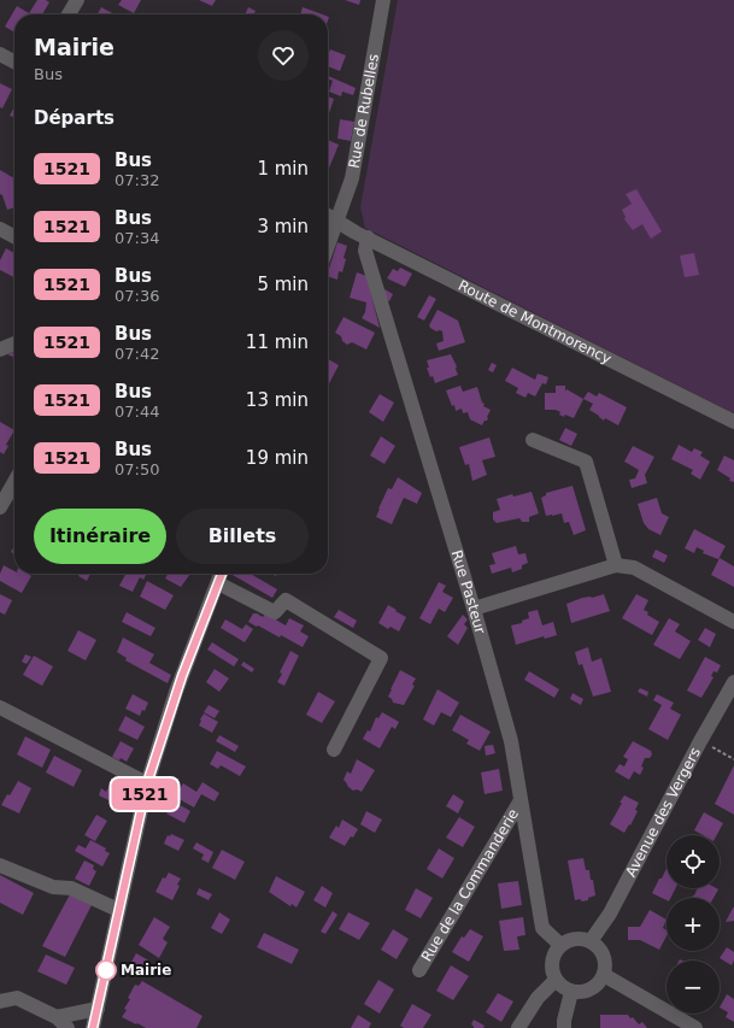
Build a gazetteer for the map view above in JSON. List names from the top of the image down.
{
  "streets": {
    "street": [
      "Rue de Rubelles",
      "Route de Montmorency",
      "Rue Pasteur",
      "Avenue des Vergers",
      "Rue de la Commanderie"
    ]
  },
  "crossings": [
    ["Rue de Rubelles", "Route de Montmorency"],
    ["Route de Montmorency", "Rue Pasteur"],
    ["Rue Pasteur", "Avenue des Vergers"],
    ["Rue Pasteur", "Rue de la Commanderie"]
  ],
  "places": ["Mairie"],
  "lines": ["bus line 1521"],
  "page": {
    "on_map": "1521",
    "heading": [
      ["Mairie", "Bus"],
      "Départs"
    ],
    "list": [
      {
        "mark": "1521",
        "name": "Bus",
        "note": "07:32",
        "value": "1 min"
      },
      {
        "mark": "1521",
        "name": "Bus",
        "note": "07:34",
        "value": "3 min"
      },
      {
        "mark": "1521",
        "name": "Bus",
        "note": "07:36",
        "value": "5 min"
      },
      {
        "mark": "1521",
        "name": "Bus",
        "note": "07:42",
        "value": "11 min"
      },
      {
        "mark": "1521",
        "name": "Bus",
        "note": "07:44",
        "value": "13 min"
      },
      {
        "mark": "1521",
        "name": "Bus",
        "note": "07:50",
        "value": "19 min"
      }
    ],
    "buttons": ["Itinéraire", "Billets"],
    "map_buttons": ["+", "−"]
  }
}
